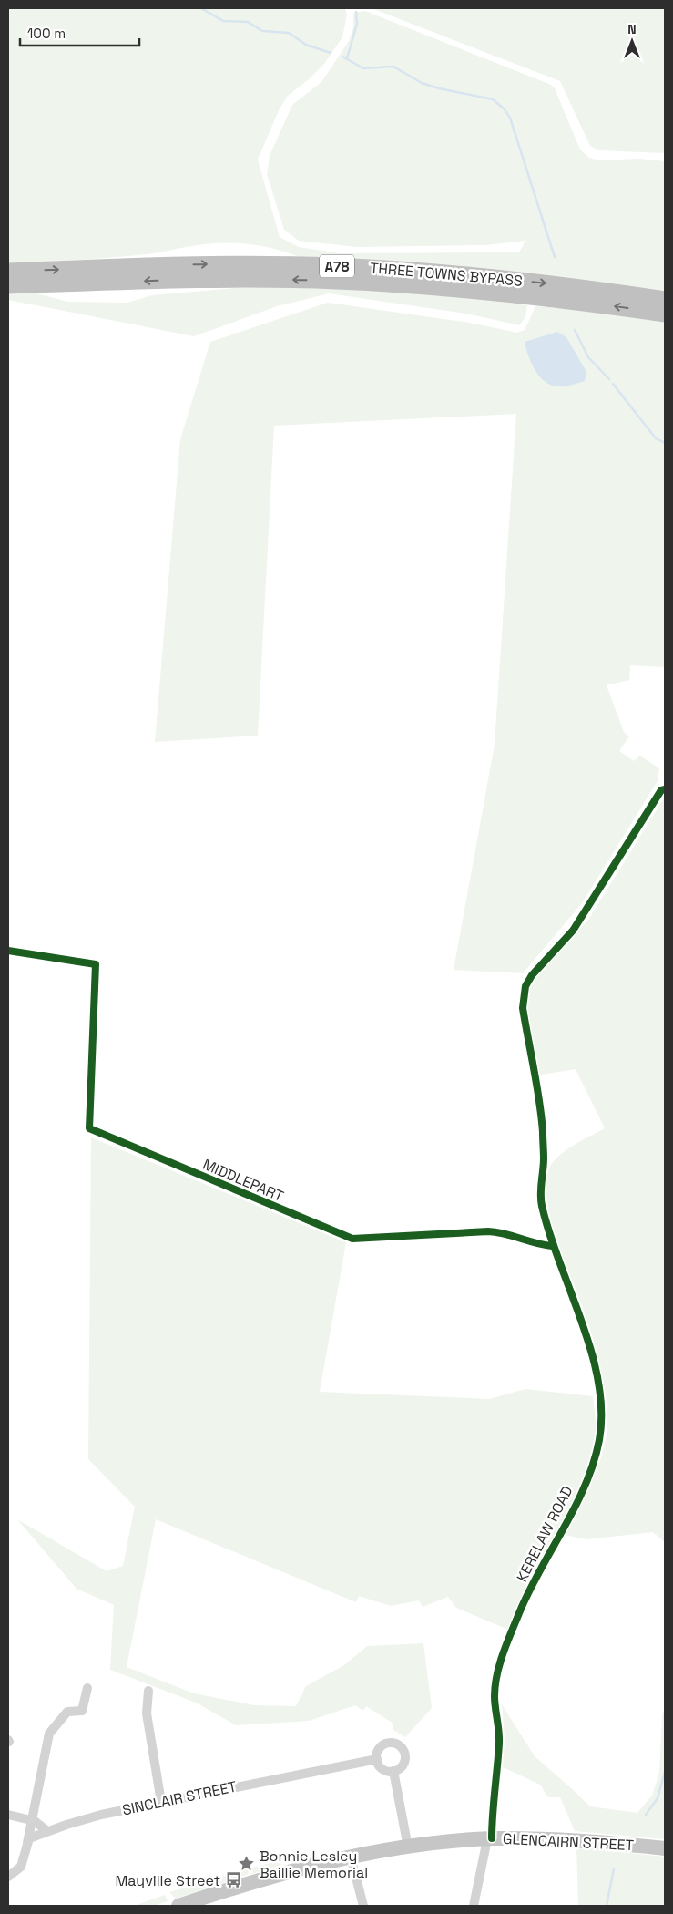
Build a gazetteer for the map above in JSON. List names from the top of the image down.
{
  "streets": {
    "highway": ["A78", "THREE TOWNS BYPASS"],
    "main road": ["GLENCAIRN STREET"],
    "street": ["MIDDLEPART", "KERELAW ROAD", "SINCLAIR STREET"]
  },
  "crossings": [
    ["MIDDLEPART", "KERELAW ROAD"],
    ["KERELAW ROAD", "GLENCAIRN STREET"]
  ],
  "places": {
    "place": ["Bonnie Lesley Baillie Memorial"],
    "bus stop": ["Mayville Street"]
  },
  "scale_bar": "100 m",
  "north": "top"
}
